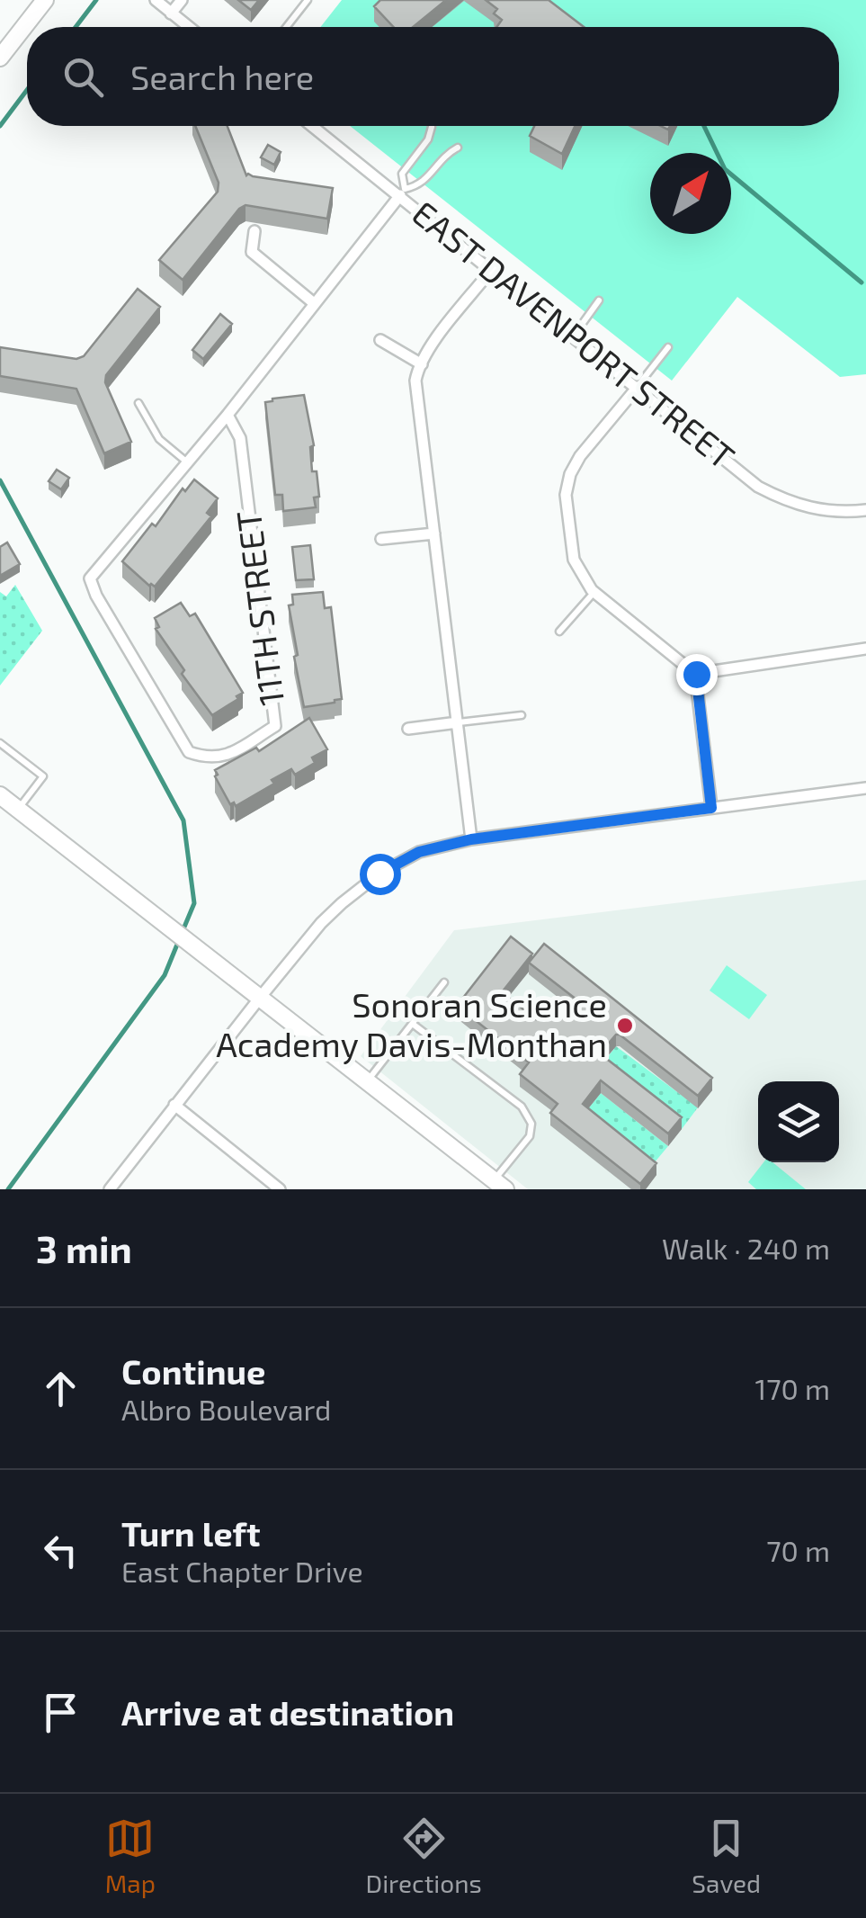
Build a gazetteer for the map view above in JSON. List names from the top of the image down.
{
  "streets": {
    "street": ["EAST DAVENPORT STREET", "11TH STREET"]
  },
  "crossings": [
    ["EAST DAVENPORT STREET", "11TH STREET"]
  ],
  "places": ["Sonoran Science Academy Davis-Monthan"],
  "north": "top right",
  "page": {
    "search": "Search here",
    "heading": ["3 min", "Walk · 240 m"],
    "list": [
      ["Continue", "Albro Boulevard", "170 m"],
      ["Turn left", "East Chapter Drive", "70 m"],
      "Arrive at destination"
    ],
    "nav": ["Map", "Directions", "Saved"]
  }
}
